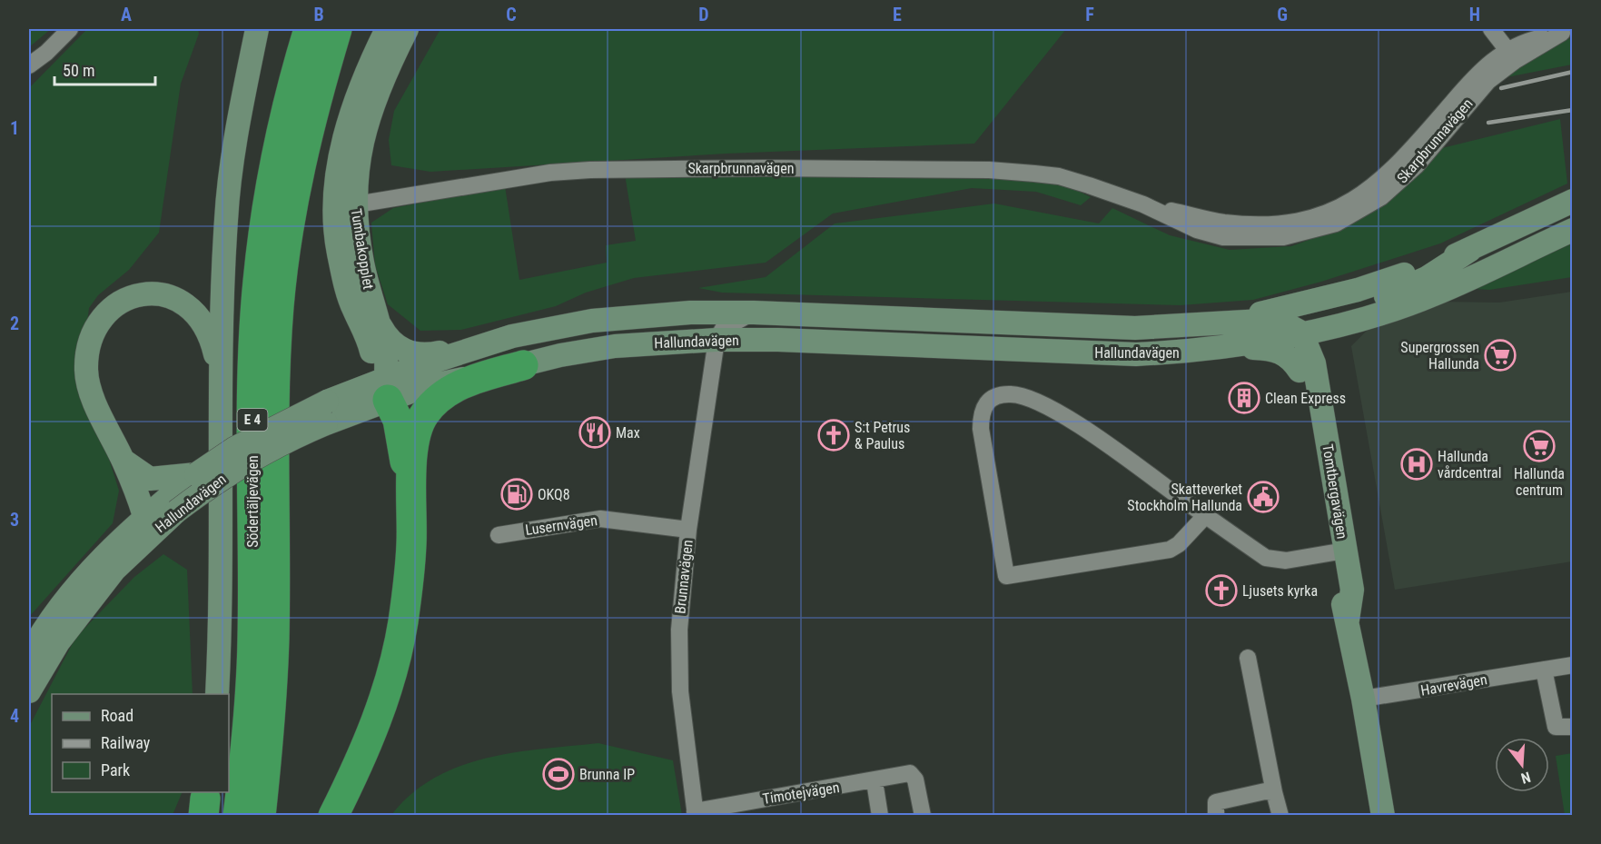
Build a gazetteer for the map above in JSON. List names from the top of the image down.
{
  "streets": {
    "highway": ["E 4", "Södertäljevägen"],
    "main road": ["Tumbakopplet", "Hallundavägen", "Tomtbergavägen"],
    "street": [
      "Skarpbrunnavägen",
      "Lusernvägen",
      "Brunnavägen",
      "Havrevägen",
      "Timotejvägen"
    ]
  },
  "crossings": [
    ["Skarpbrunnavägen", "Tumbakopplet"],
    ["Tumbakopplet", "Hallundavägen"],
    ["Hallundavägen", "Tomtbergavägen"],
    ["Hallundavägen", "Brunnavägen"],
    ["Tomtbergavägen", "Havrevägen"],
    ["Lusernvägen", "Brunnavägen"],
    ["Brunnavägen", "Timotejvägen"]
  ],
  "places": {
    "supermarket": ["Supergrossen Hallunda", "Hallunda centrum"],
    "building": ["Clean Express"],
    "restaurant": ["Max"],
    "church": ["S:t Petrus & Paulus", "Ljusets kyrka"],
    "hospital": ["Hallunda vårdcentral"],
    "fuel station": ["OKQ8"],
    "public building": ["Skatteverket Stockholm Hallunda"],
    "sports": ["Brunna IP"]
  },
  "legend": ["Road", "Railway", "Park"],
  "scale_bar": "50 m",
  "north": "bottom",
  "grid": {
    "columns": [
      "A",
      "B",
      "C",
      "D",
      "E",
      "F",
      "G",
      "H"
    ],
    "rows": [
      "1",
      "2",
      "3",
      "4"
    ]
  }
}
